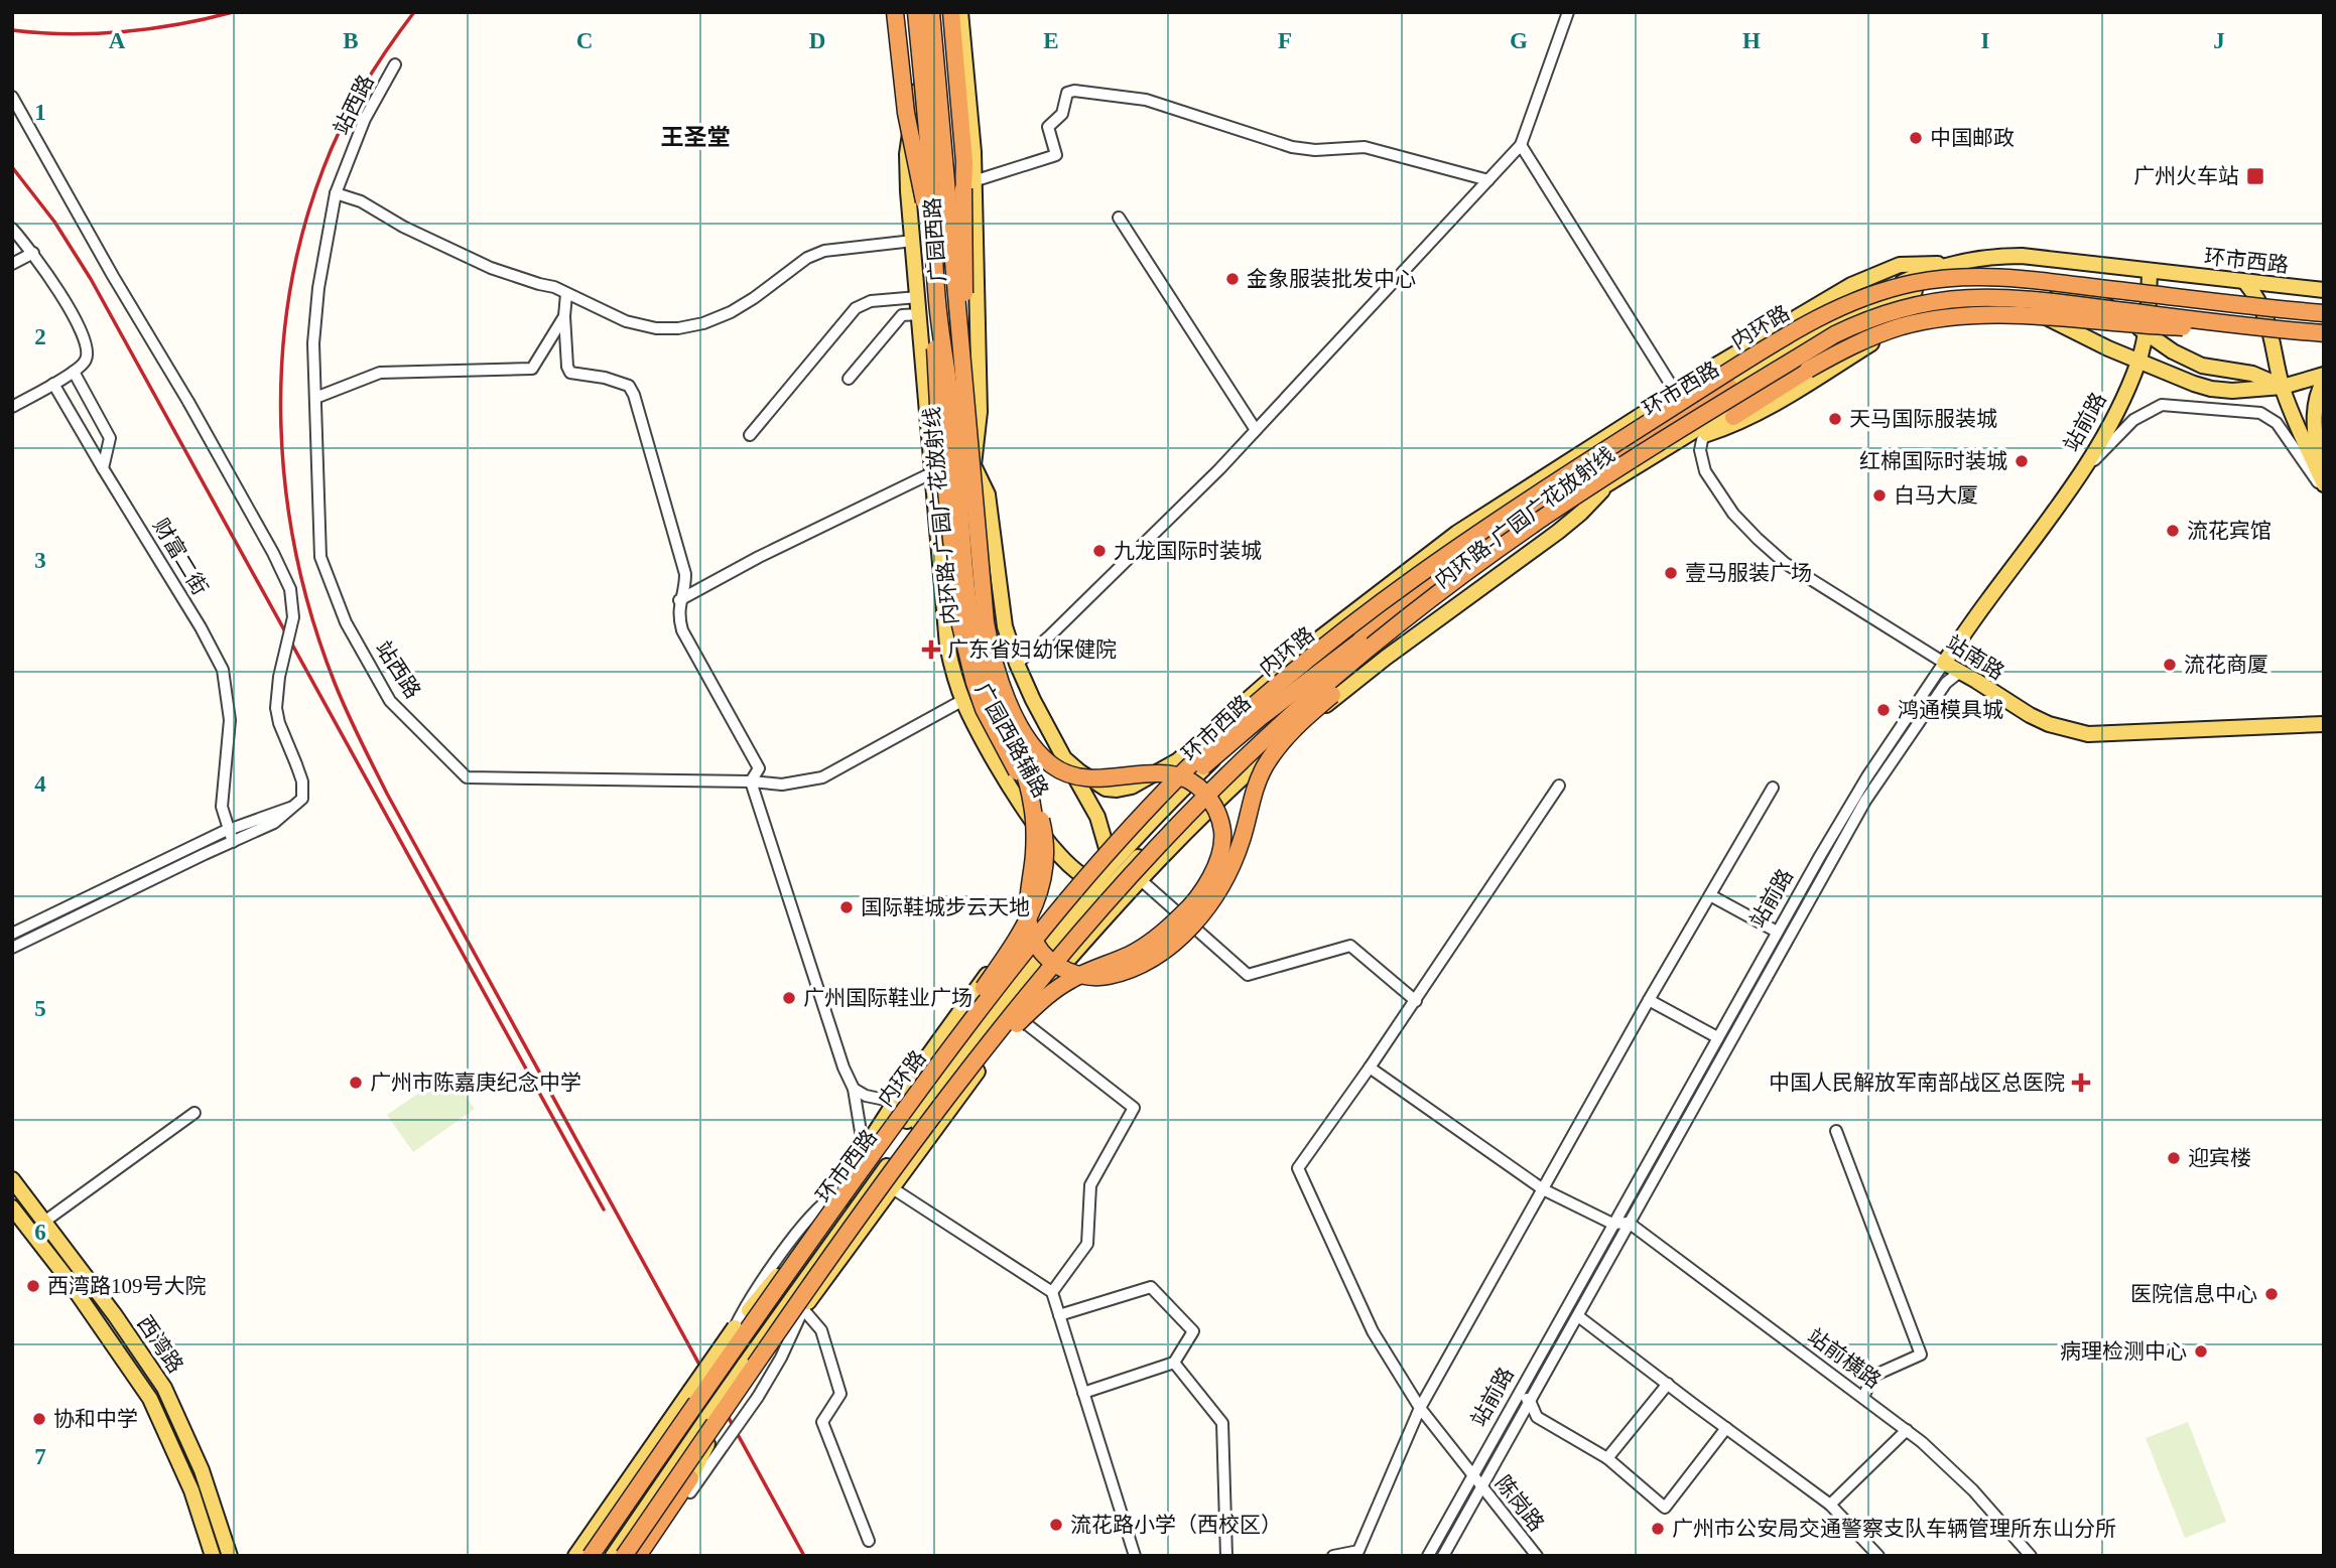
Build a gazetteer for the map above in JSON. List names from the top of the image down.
{
  "streets": {
    "highway": ["内环路", "内环路-广园广花放射线"],
    "main road": [
      "广园西路",
      "环市西路",
      "站前路",
      "站南路",
      "广园西路辅路",
      "西湾路"
    ],
    "street": [
      "站西路",
      "财富二街",
      "站前横路",
      "陈岗路"
    ]
  },
  "crossings": [
    ["站西路", "广园西路辅路"],
    ["广园西路", "广园西路辅路"],
    ["环市西路", "内环路"],
    ["环市西路", "站前路"],
    ["环市西路", "内环路-广园广花放射线"],
    ["环市西路", "广园西路辅路"],
    ["内环路", "广园西路辅路"],
    ["站前路", "站南路"],
    ["站前路", "站前横路"],
    ["站前路", "陈岗路"]
  ],
  "districts": ["王圣堂"],
  "places": {
    "other": [
      "中国邮政",
      "金象服装批发中心",
      "天马国际服装城",
      "红棉国际时装城",
      "白马大厦",
      "流花宾馆",
      "九龙国际时装城",
      "壹马服装广场",
      "流花商厦",
      "鸿通模具城",
      "国际鞋城步云天地",
      "广州国际鞋业广场",
      "广州市陈嘉庚纪念中学",
      "迎宾楼",
      "西湾路109号大院",
      "医院信息中心",
      "病理检测中心",
      "协和中学",
      "流花路小学（西校区）",
      "广州市公安局交通警察支队车辆管理所东山分所"
    ],
    "transit": ["广州火车站"],
    "health": ["广东省妇幼保健院", "中国人民解放军南部战区总医院"]
  },
  "grid": {
    "columns": [
      "A",
      "B",
      "C",
      "D",
      "E",
      "F",
      "G",
      "H",
      "I",
      "J"
    ],
    "rows": [
      "1",
      "2",
      "3",
      "4",
      "5",
      "6",
      "7"
    ]
  }
}
